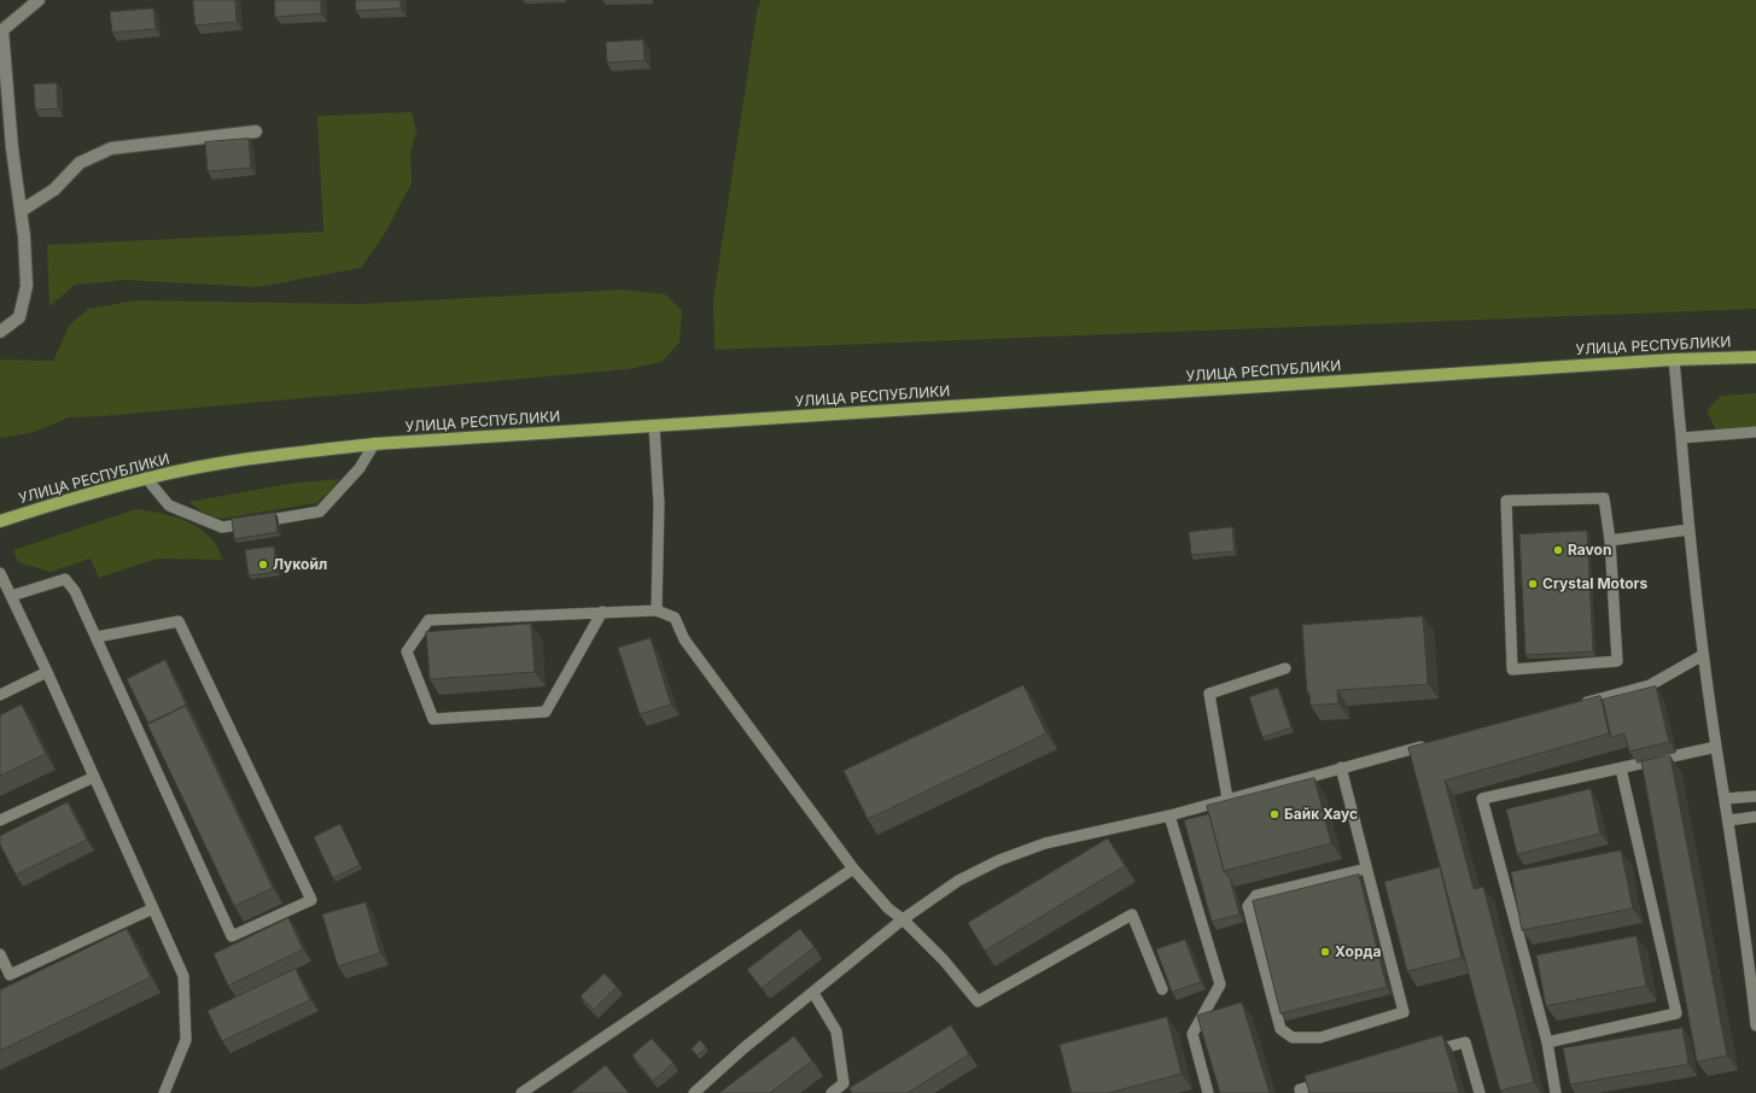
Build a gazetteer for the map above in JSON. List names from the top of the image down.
{
  "streets": {
    "main road": ["УЛИЦА РЕСПУБЛИКИ"]
  },
  "places": [
    "Ravon",
    "Лукойл",
    "Crystal Motors",
    "Байк Хаус",
    "Хорда"
  ]
}
